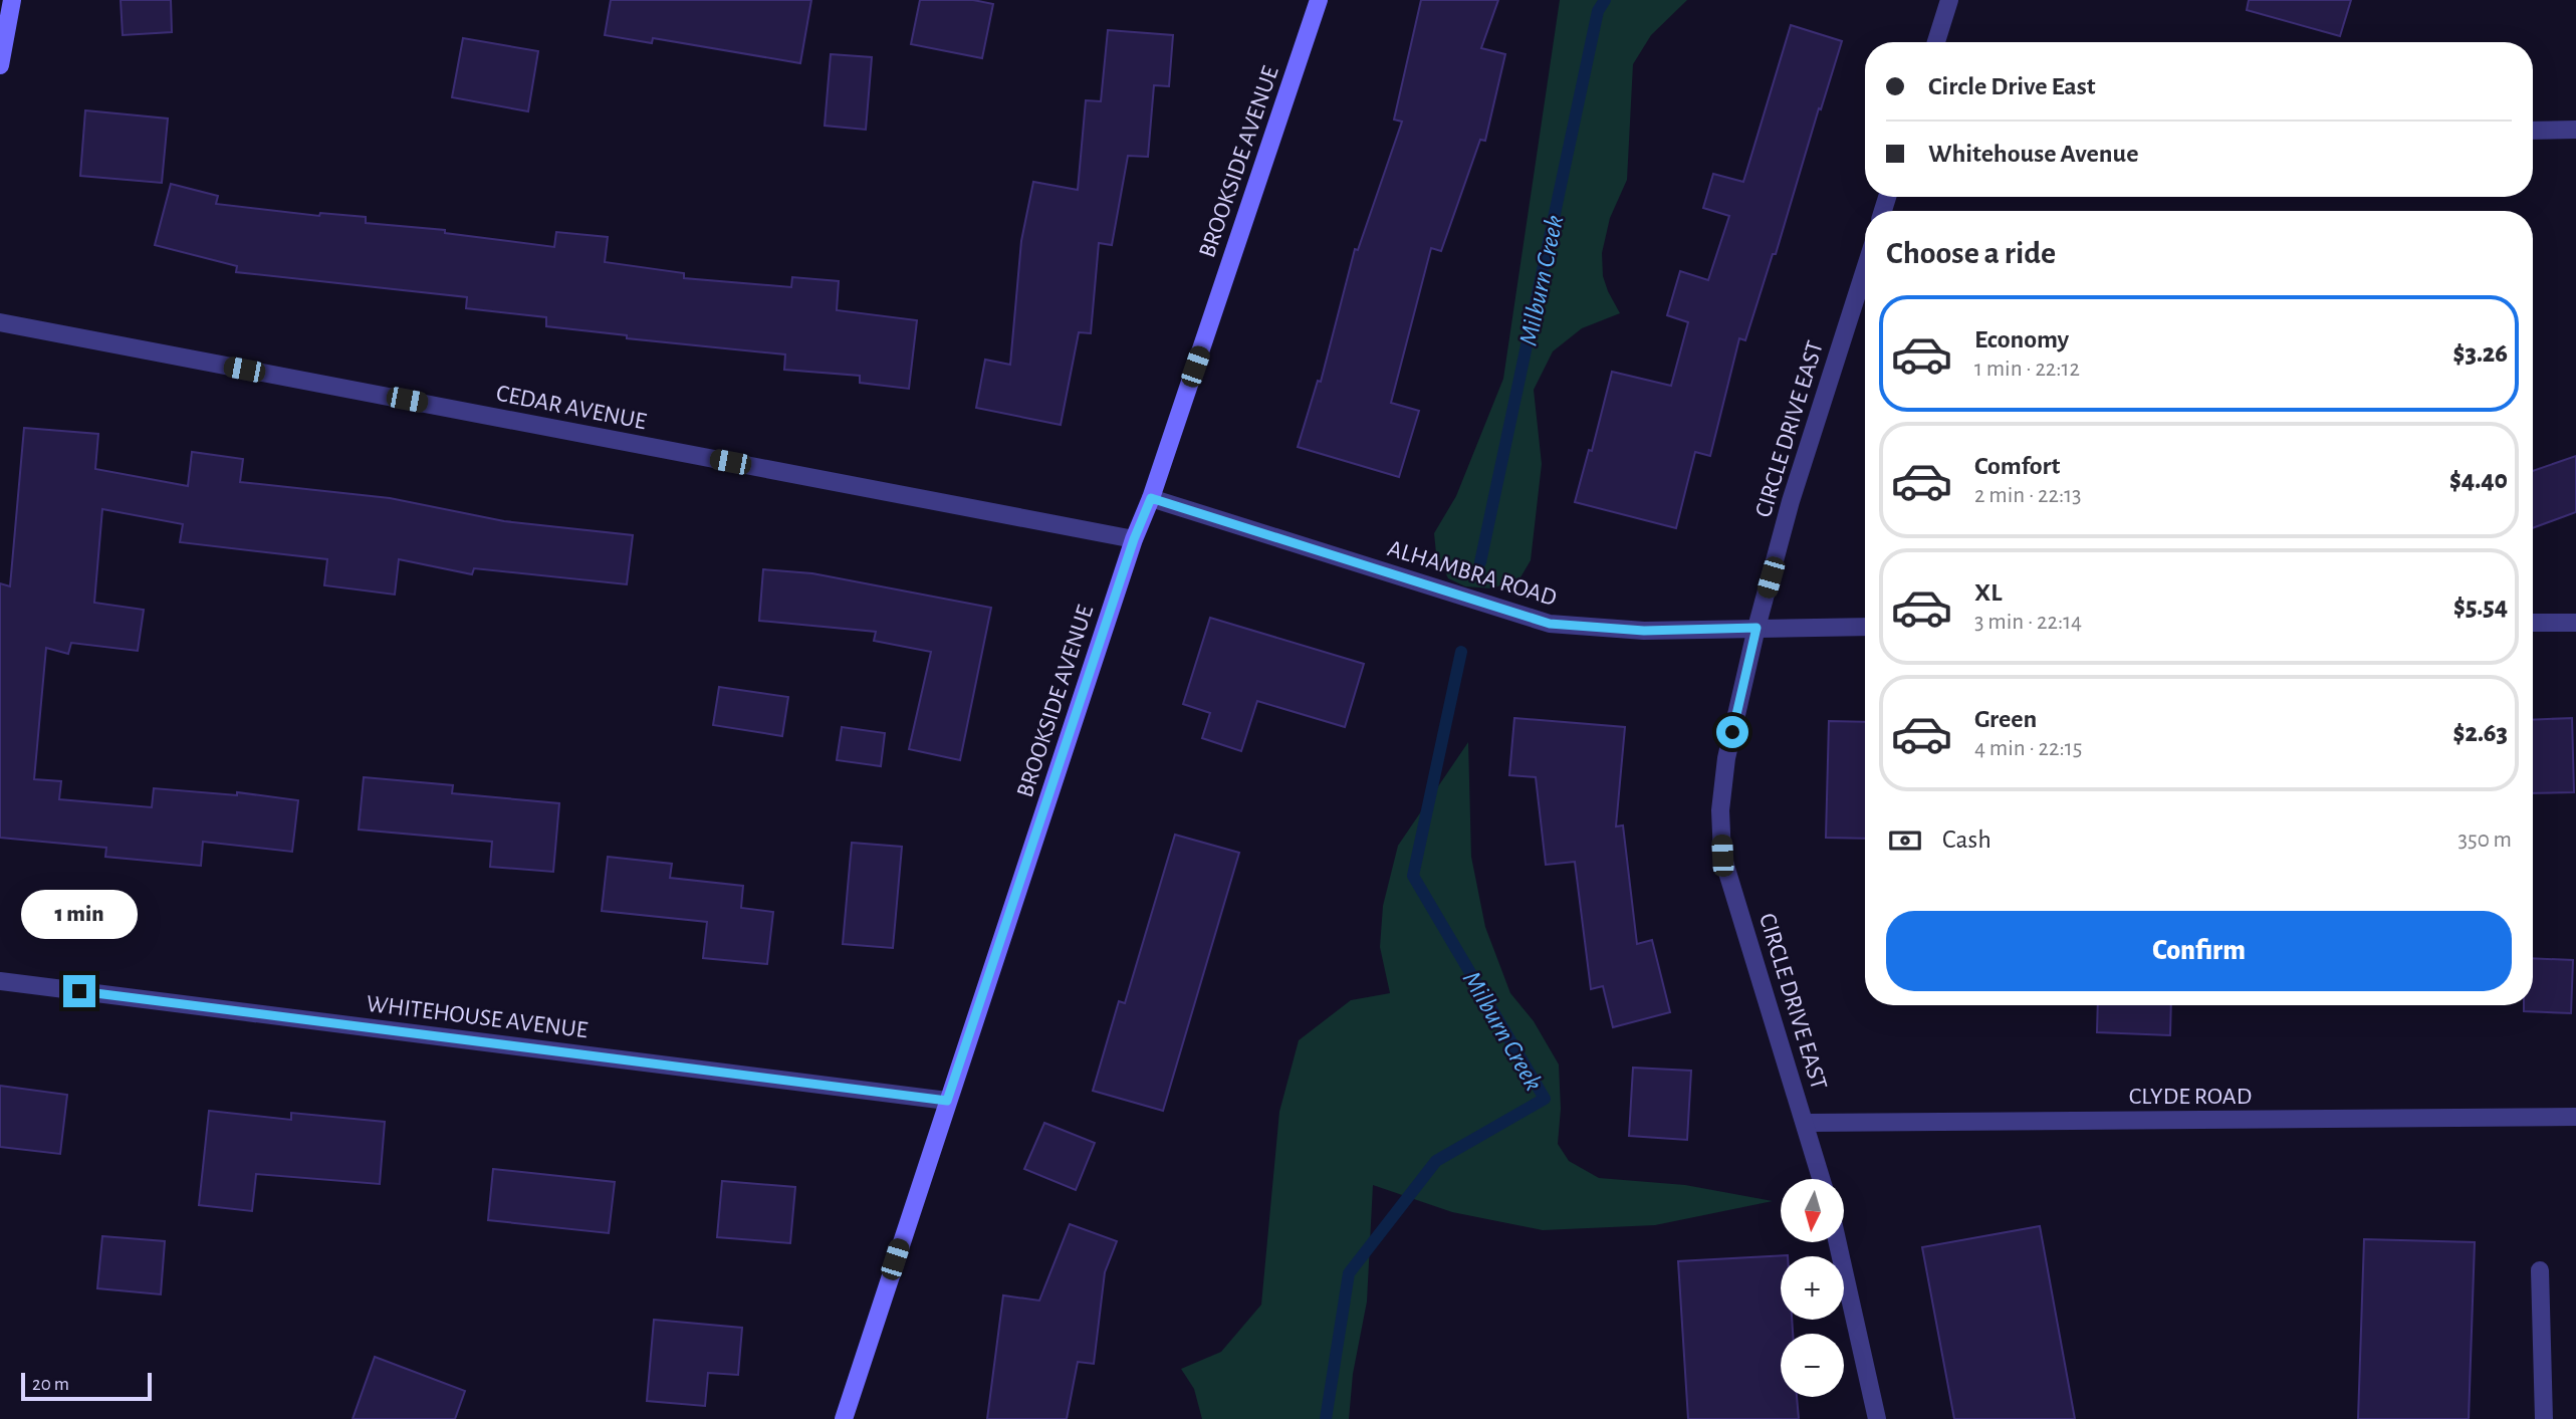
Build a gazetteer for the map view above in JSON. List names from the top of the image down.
{
  "streets": {
    "main road": ["BROOKSIDE AVENUE"],
    "street": [
      "CEDAR AVENUE",
      "CIRCLE DRIVE EAST",
      "ALHAMBRA ROAD",
      "WHITEHOUSE AVENUE",
      "CLYDE ROAD"
    ]
  },
  "crossings": [
    ["BROOKSIDE AVENUE", "CEDAR AVENUE"],
    ["BROOKSIDE AVENUE", "ALHAMBRA ROAD"],
    ["BROOKSIDE AVENUE", "WHITEHOUSE AVENUE"],
    ["CIRCLE DRIVE EAST", "ALHAMBRA ROAD"],
    ["CIRCLE DRIVE EAST", "CLYDE ROAD"]
  ],
  "water": ["Milburn Creek"],
  "scale_bar": "20 m",
  "north": "bottom",
  "page": {
    "banner": ["Circle Drive East", "Whitehouse Avenue"],
    "heading": "Choose a ride",
    "list": [
      {
        "name": "Economy",
        "note": "1 min · 22:12",
        "value": "$3.26"
      },
      {
        "name": "Comfort",
        "note": "2 min · 22:13",
        "value": "$4.40"
      },
      {
        "name": "XL",
        "note": "3 min · 22:14",
        "value": "$5.54"
      },
      {
        "name": "Green",
        "note": "4 min · 22:15",
        "value": "$2.63"
      }
    ],
    "pay": ["Cash", "350 m"],
    "bubble": "1 min",
    "buttons": "Confirm",
    "map_buttons": ["+", "−"],
    "scale": "20 m"
  }
}
